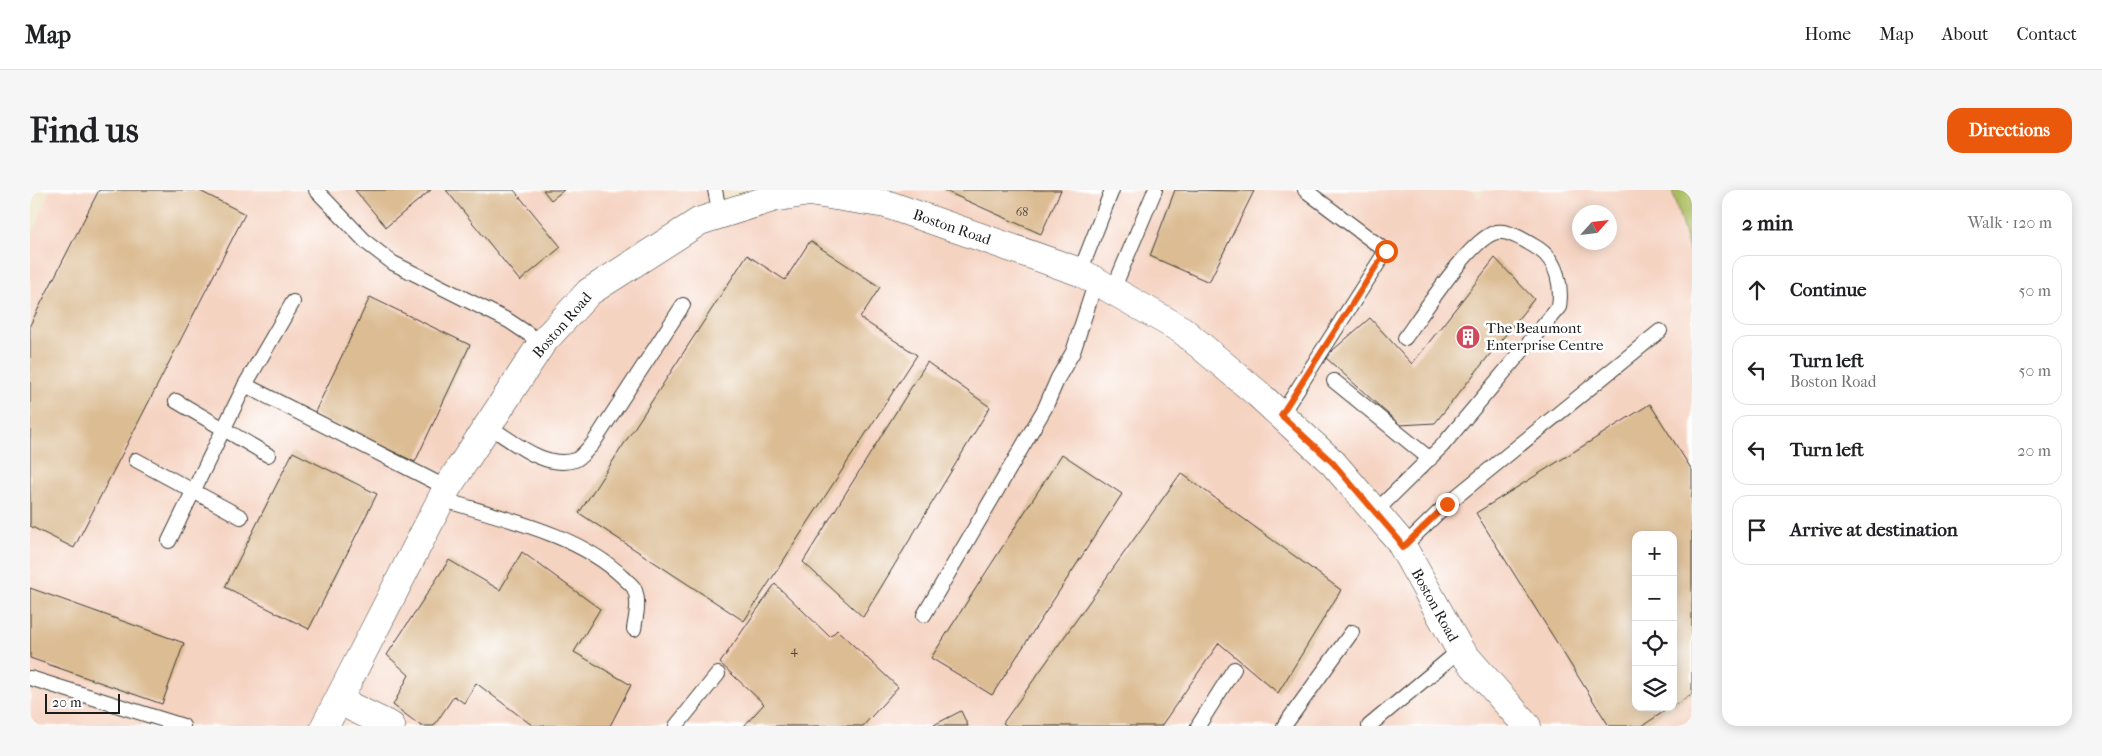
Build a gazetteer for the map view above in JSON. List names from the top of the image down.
{
  "streets": {
    "street": ["Boston Road"]
  },
  "places": {
    "building": ["The Beaumont Enterprise Centre"]
  },
  "house_numbers": ["68", "4"],
  "scale_bar": "20 m",
  "north": "top right",
  "page": {
    "header": "Map",
    "nav": [
      "Home",
      "Map",
      "About",
      "Contact"
    ],
    "buttons": "Directions",
    "title": "Find us",
    "heading": ["2 min", "Walk · 120 m"],
    "list": [
      ["Continue", "50 m"],
      ["Turn left", "Boston Road", "50 m"],
      ["Turn left", "20 m"],
      "Arrive at destination"
    ],
    "map_buttons": ["+", "−"],
    "scale": "20 m"
  }
}
